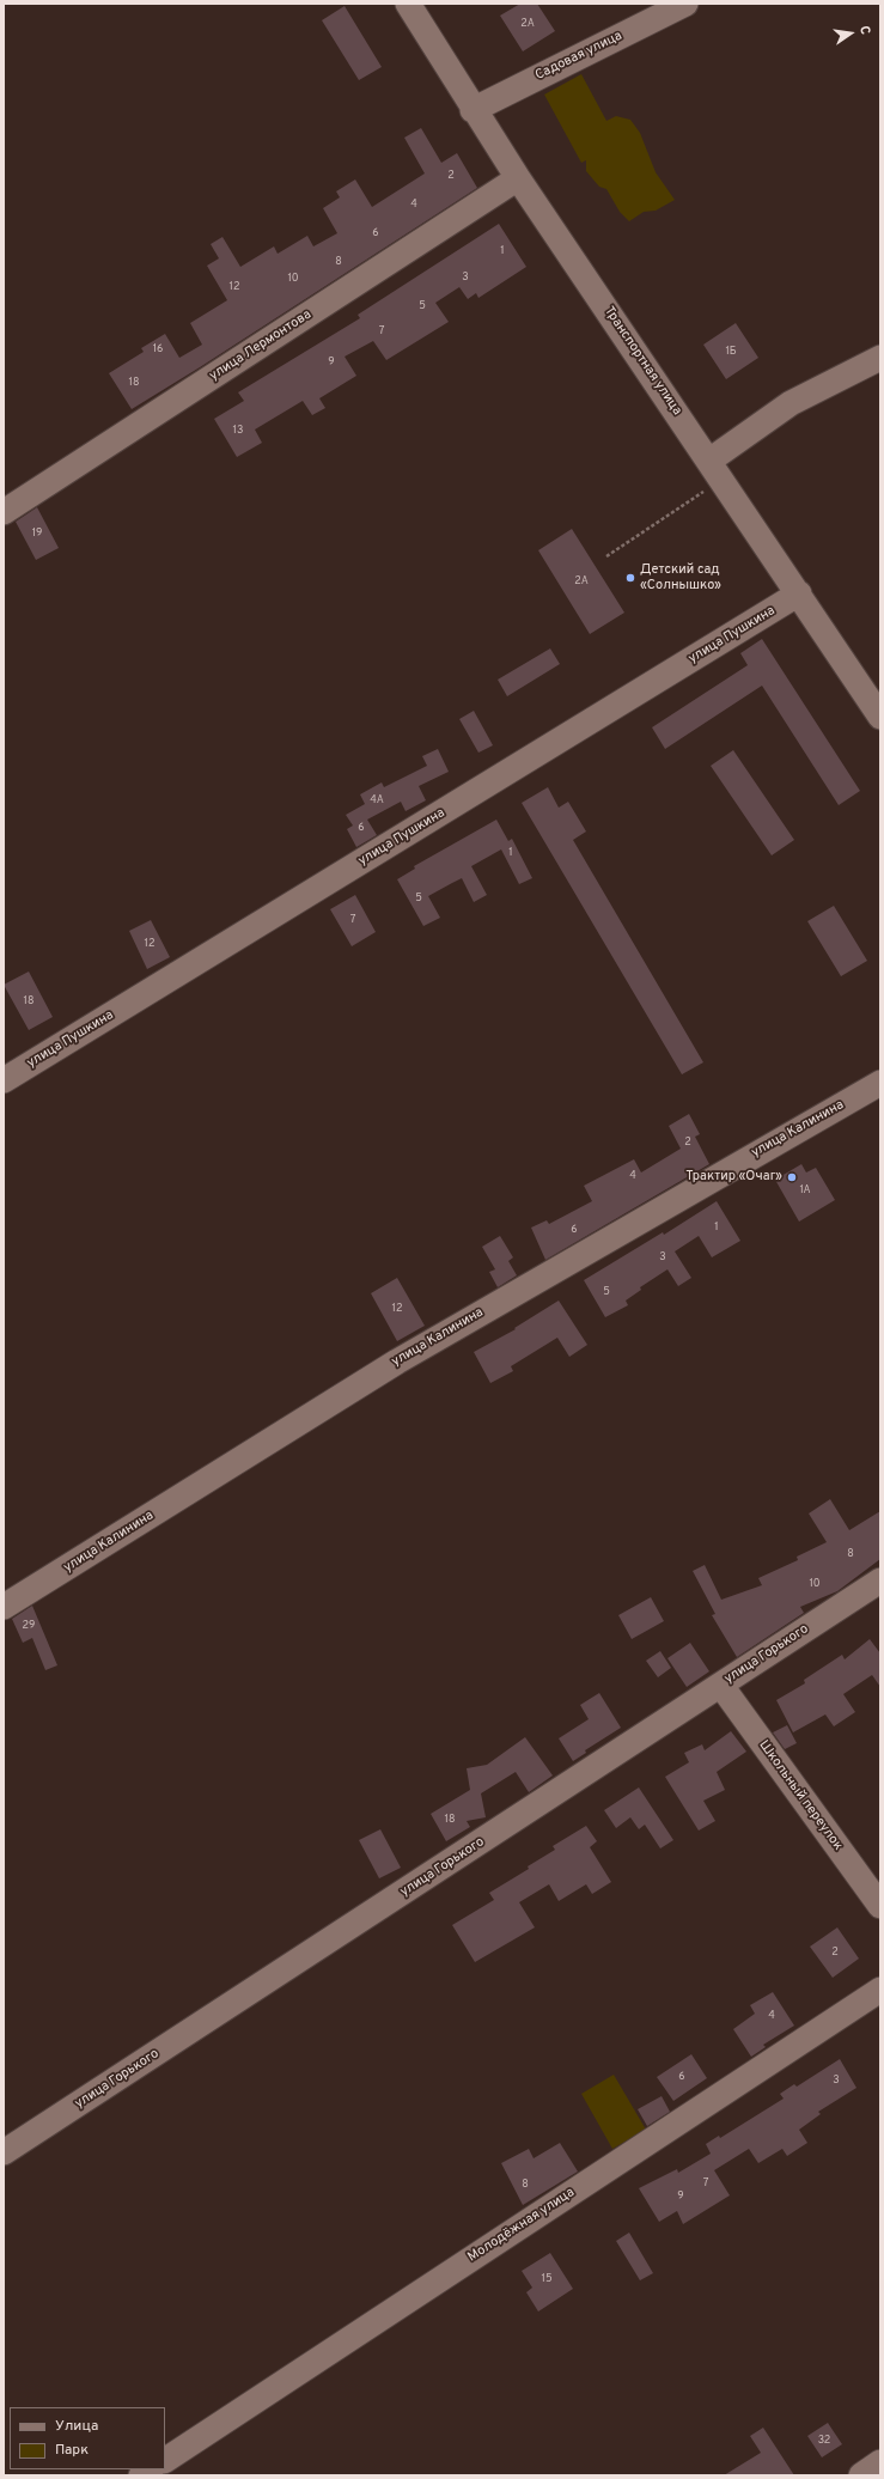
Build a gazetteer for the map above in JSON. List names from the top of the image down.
{
  "streets": {
    "street": [
      "Садовая улица",
      "улица Лермонтова",
      "Транспортная улица",
      "улица Пушкина",
      "улица Калинина",
      "улица Горького",
      "Школьный переулок",
      "Молодёжная улица"
    ]
  },
  "crossings": [
    ["Садовая улица", "Транспортная улица"],
    ["улица Лермонтова", "Транспортная улица"],
    ["Транспортная улица", "улица Пушкина"],
    ["улица Горького", "Школьный переулок"]
  ],
  "places": ["Детский сад «Солнышко»", "Трактир «Очаг»"],
  "house_numbers": [
    "2А",
    "2",
    "4",
    "6",
    "1",
    "8",
    "3",
    "10",
    "12",
    "5",
    "7",
    "16",
    "1Б",
    "9",
    "18",
    "13",
    "19",
    "2А",
    "4А",
    "6",
    "1",
    "5",
    "7",
    "12",
    "18",
    "2",
    "4",
    "1А",
    "1",
    "6",
    "3",
    "5",
    "12",
    "8",
    "10",
    "29",
    "18",
    "2",
    "4",
    "6",
    "3",
    "7",
    "8",
    "9",
    "15",
    "32"
  ],
  "legend": ["Улица", "Парк"],
  "north": "right"
}
